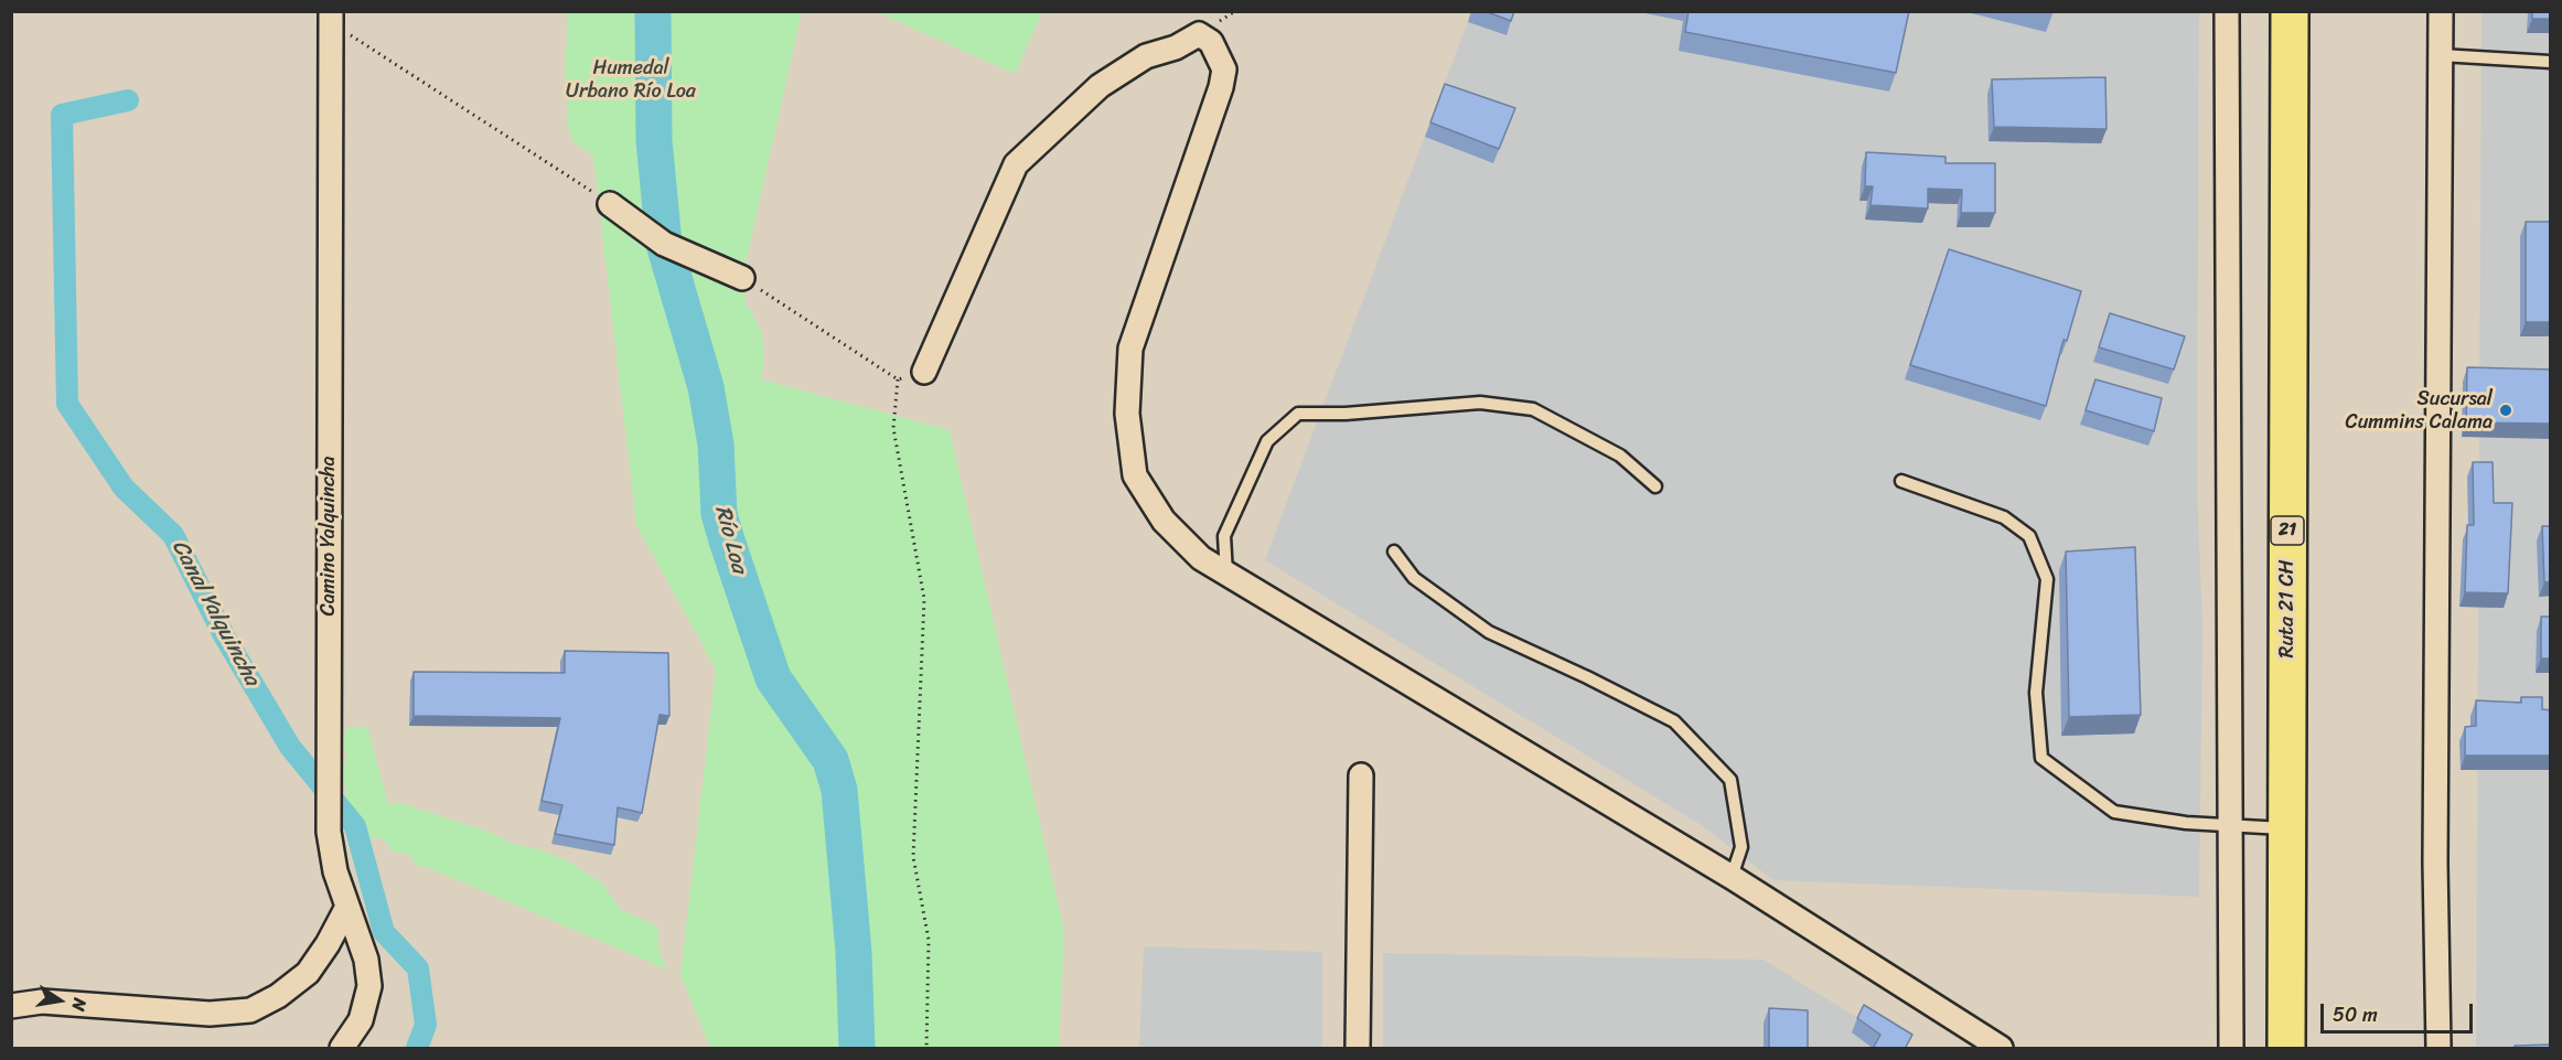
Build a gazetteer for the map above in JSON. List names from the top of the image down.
{
  "streets": {
    "highway": ["21", "Ruta 21 CH"],
    "street": ["Camino Yalquincha"]
  },
  "water": ["Río Loa", "Canal Yalquincha"],
  "parks": ["Humedal Urbano Río Loa"],
  "places": ["Sucursal Cummins Calama"],
  "scale_bar": "50 m",
  "north": "right"
}
